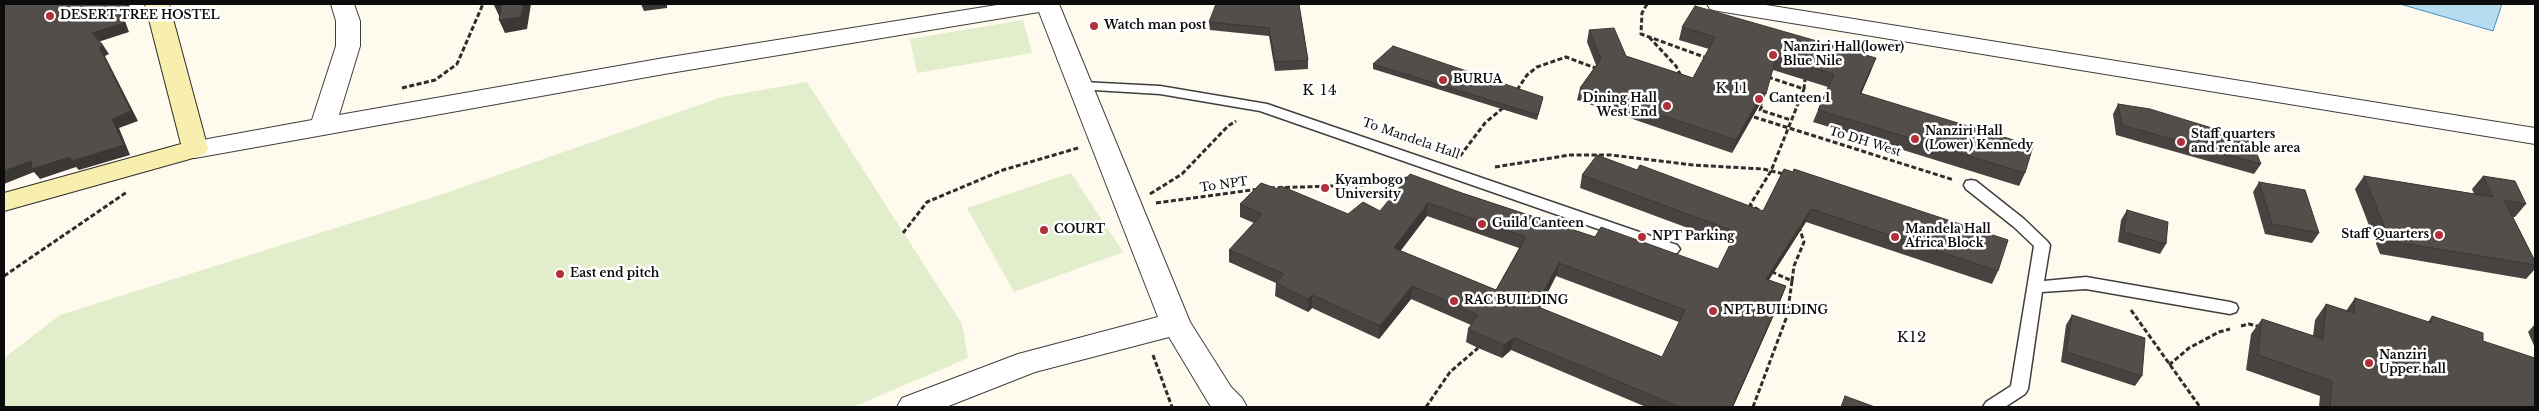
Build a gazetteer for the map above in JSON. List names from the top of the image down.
{
  "streets": {
    "path": ["To DH West", "To NPT"]
  },
  "districts": ["K 11", "K 14", "K12"],
  "places": [
    "DESERT TREE HOSTEL",
    "Watch man post",
    "Nanziri Hall(lower) Blue Nile",
    "BURUA",
    "Canteen 1",
    "Dining Hall West End",
    "Nanziri Hall (Lower) Kennedy",
    "Staff quarters and rentable area",
    "Kyambogo University",
    "Guild Canteen",
    "COURT",
    "Staff Quarters",
    "NPT Parking",
    "Mandela Hall Africa Block",
    "East end pitch",
    "RAC BUILDING",
    "NPT BUILDING",
    "Nanziri Upper hall"
  ]
}
